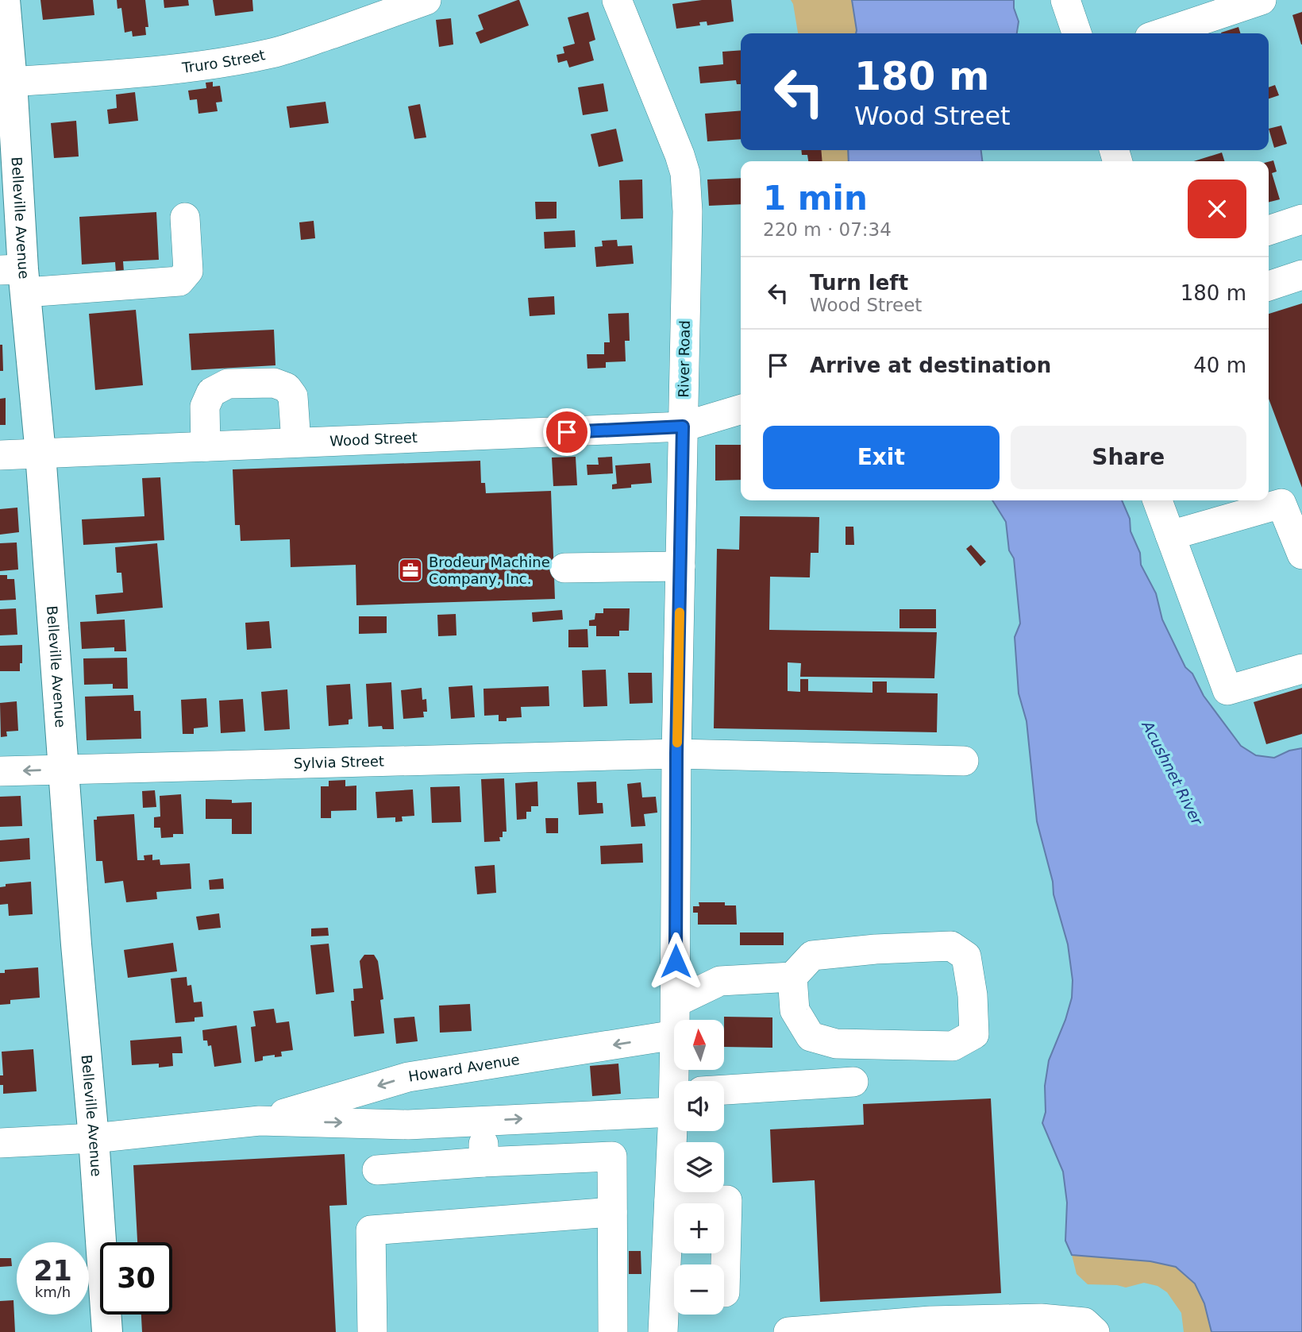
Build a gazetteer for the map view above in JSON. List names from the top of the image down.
{
  "streets": {
    "main road": ["Belleville Avenue"],
    "street": [
      "Truro Street",
      "River Road",
      "Wood Street",
      "Sylvia Street",
      "Howard Avenue"
    ]
  },
  "crossings": [
    ["Truro Street", "Belleville Avenue"],
    ["Belleville Avenue", "Wood Street"],
    ["Belleville Avenue", "Sylvia Street"],
    ["Belleville Avenue", "Howard Avenue"],
    ["River Road", "Wood Street"],
    ["River Road", "Sylvia Street"]
  ],
  "water": ["Acushnet River"],
  "places": {
    "office": ["Brodeur Machine Company, Inc."]
  },
  "north": "top",
  "page": {
    "turn": ["180 m", "Wood Street"],
    "heading": ["1 min", "220 m · 07:34"],
    "list": [
      {
        "name": "Turn left",
        "note": "Wood Street",
        "value": "180 m"
      },
      {
        "name": "Arrive at destination",
        "value": "40 m"
      }
    ],
    "buttons": ["Exit", "Share"],
    "map_buttons": ["+", "−"],
    "speed": "21 km/h",
    "limit": "30"
  }
}
